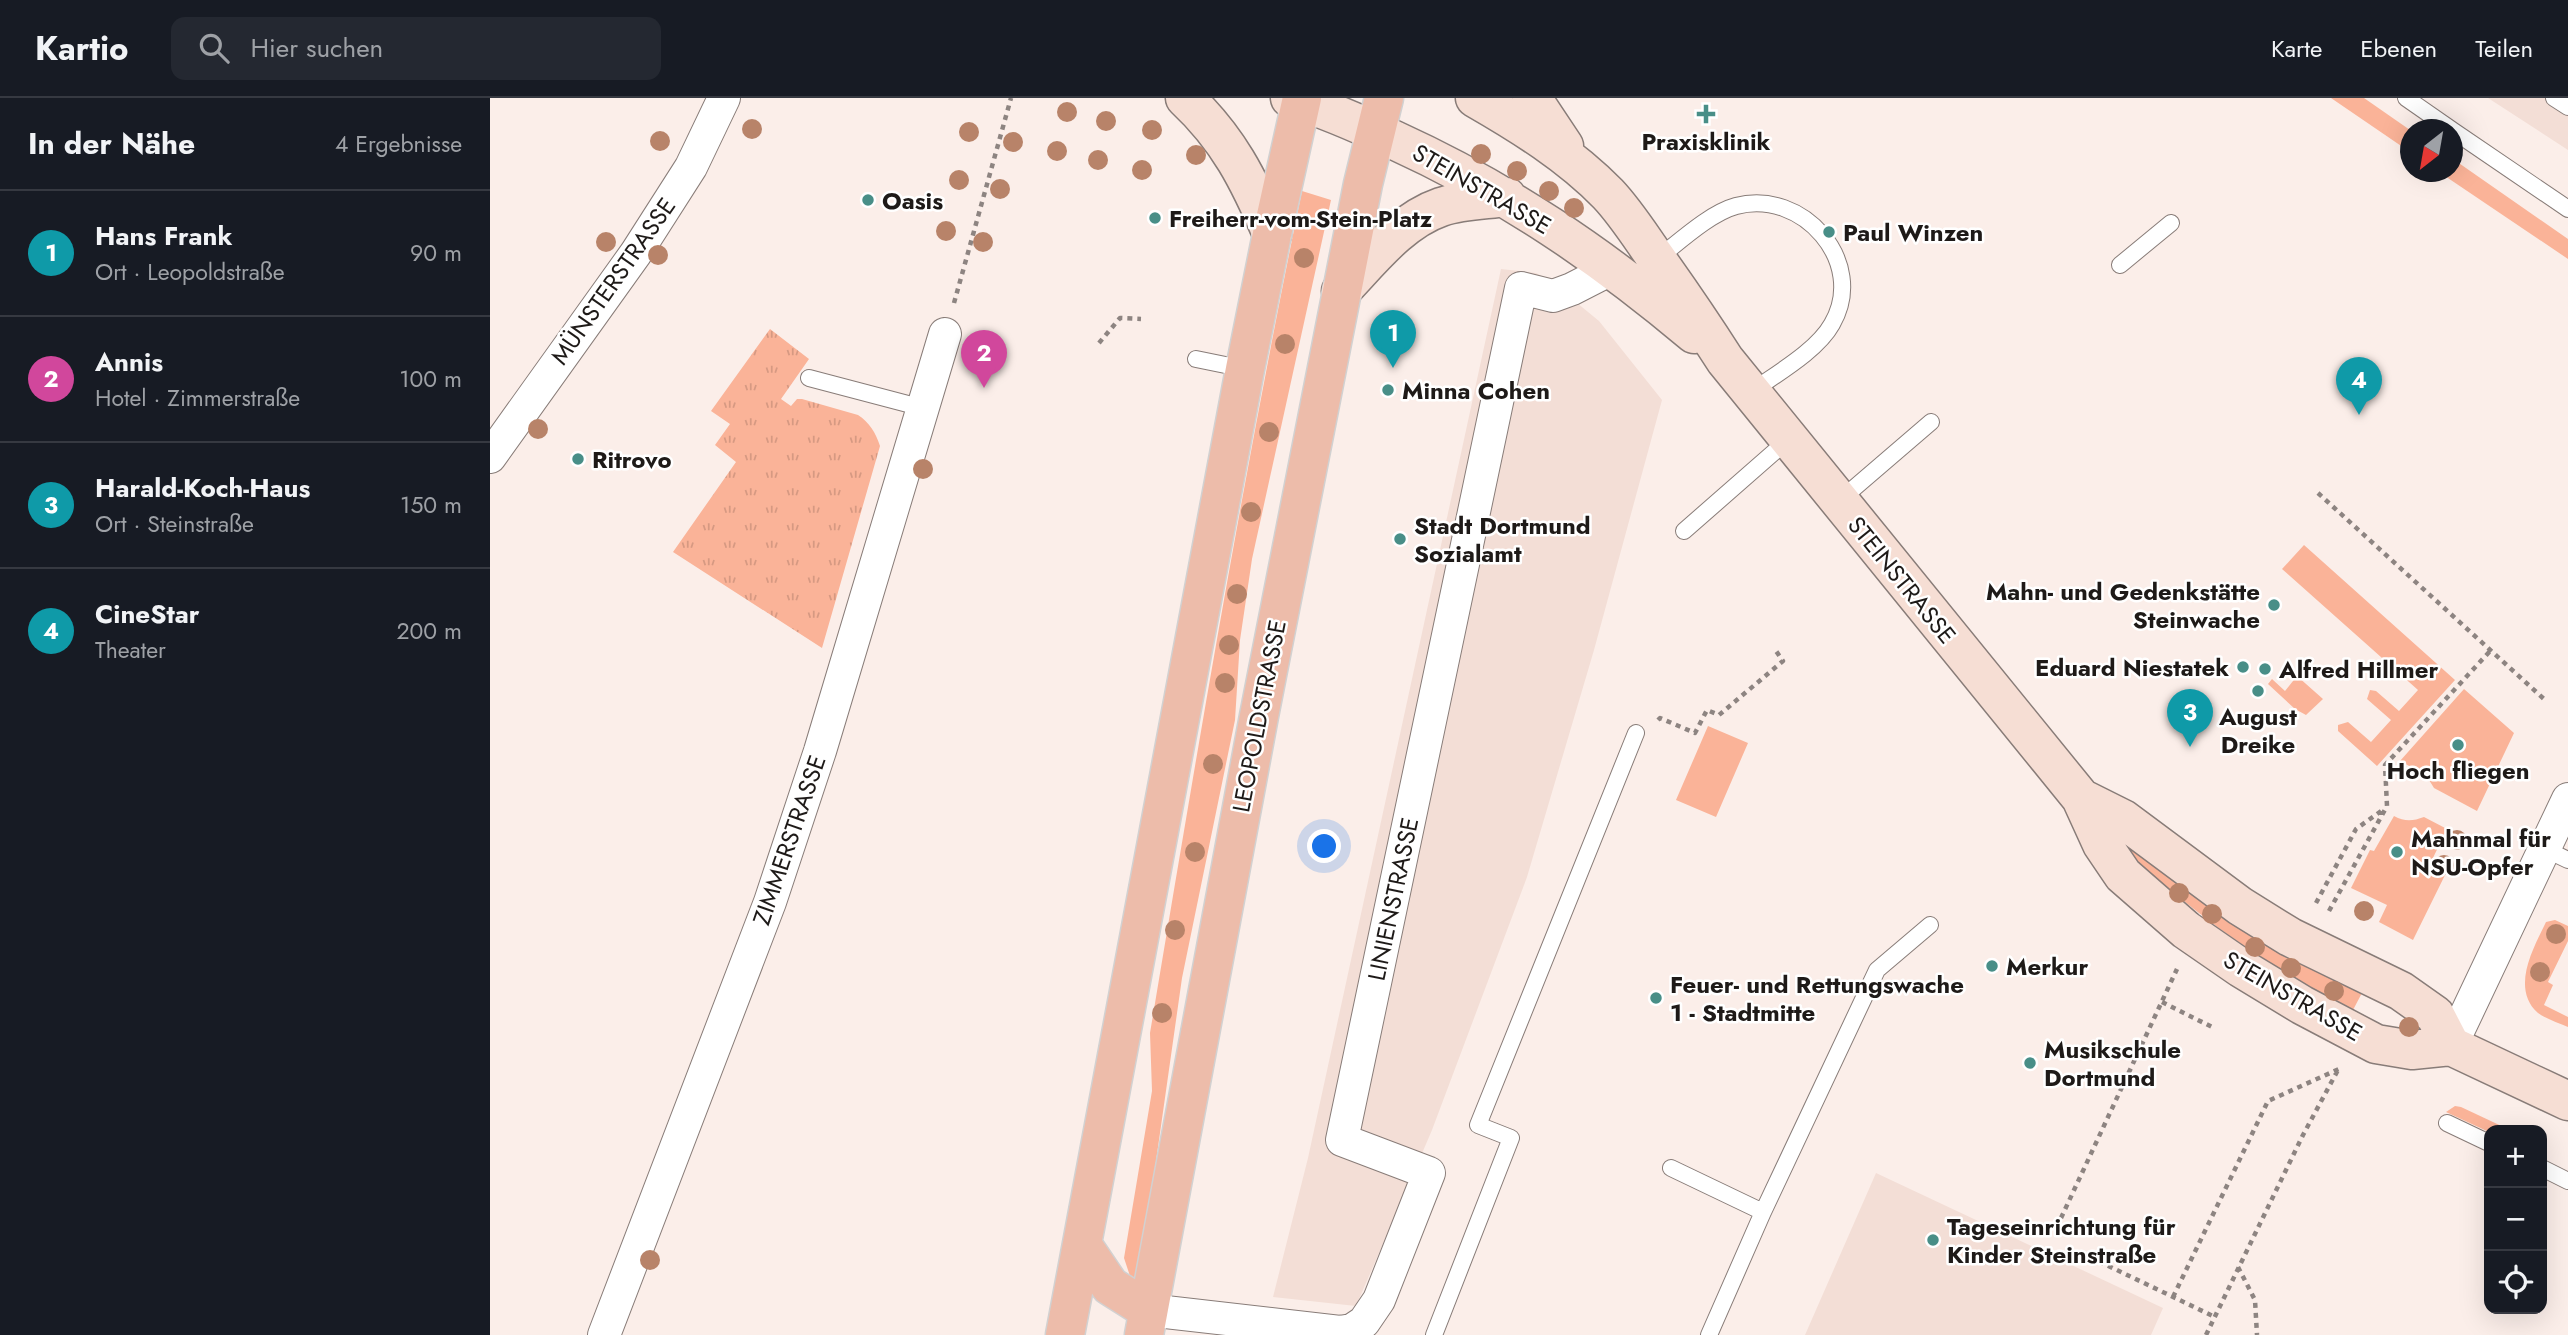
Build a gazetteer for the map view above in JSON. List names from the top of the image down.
{
  "streets": {
    "main road": ["STEINSTRASSE", "LEOPOLDSTRASSE"],
    "street": ["MÜNSTERSTRASSE", "ZIMMERSTRASSE", "LINIENSTRASSE"]
  },
  "crossings": [
    ["STEINSTRASSE", "LEOPOLDSTRASSE"],
    ["STEINSTRASSE", "LINIENSTRASSE"],
    ["LEOPOLDSTRASSE", "LINIENSTRASSE"]
  ],
  "places": {
    "health": ["Praxisklinik"],
    "other": [
      "Oasis",
      "Freiherr-vom-Stein-Platz",
      "Paul Winzen",
      "Minna Cohen",
      "Ritrovo",
      "Stadt Dortmund Sozialamt",
      "Mahn- und Gedenkstätte Steinwache",
      "Eduard Niestatek",
      "Alfred Hillmer",
      "August Dreike",
      "Hoch fliegen",
      "Mahnmal für NSU-Opfer",
      "Merkur",
      "Feuer- und Rettungswache 1 - Stadtmitte",
      "Musikschule Dortmund",
      "Tageseinrichtung für Kinder Steinstraße"
    ]
  },
  "north": "bottom left",
  "page": {
    "header": "Kartio",
    "search": "Hier suchen",
    "nav": ["Karte", "Ebenen", "Teilen"],
    "heading": ["In der Nähe", "4 Ergebnisse"],
    "list": [
      {
        "mark": "1",
        "name": "Hans Frank",
        "note": "Ort · Leopoldstraße",
        "value": "90 m"
      },
      {
        "mark": "2",
        "name": "Annis",
        "note": "Hotel · Zimmerstraße",
        "value": "100 m"
      },
      {
        "mark": "3",
        "name": "Harald-Koch-Haus",
        "note": "Ort · Steinstraße",
        "value": "150 m"
      },
      {
        "mark": "4",
        "name": "CineStar",
        "note": "Theater",
        "value": "200 m"
      }
    ],
    "pins": [
      "1",
      "2",
      "4",
      "3"
    ],
    "map_buttons": ["+", "−"]
  }
}
